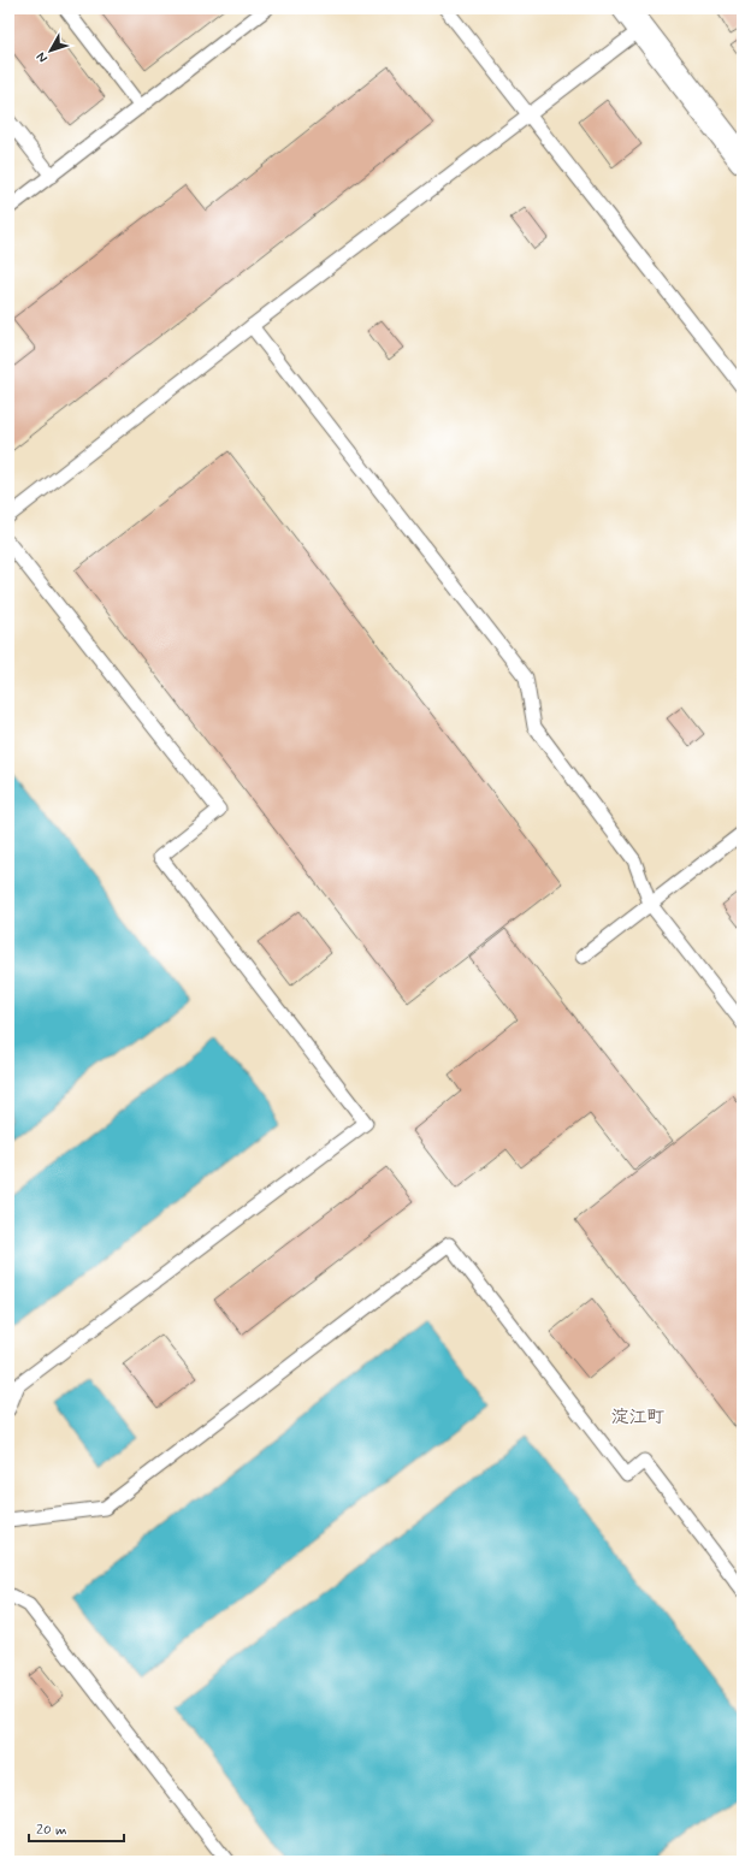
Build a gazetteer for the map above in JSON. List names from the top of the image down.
{
  "districts": ["淀江町"],
  "scale_bar": "20 m",
  "north": "bottom left"
}
